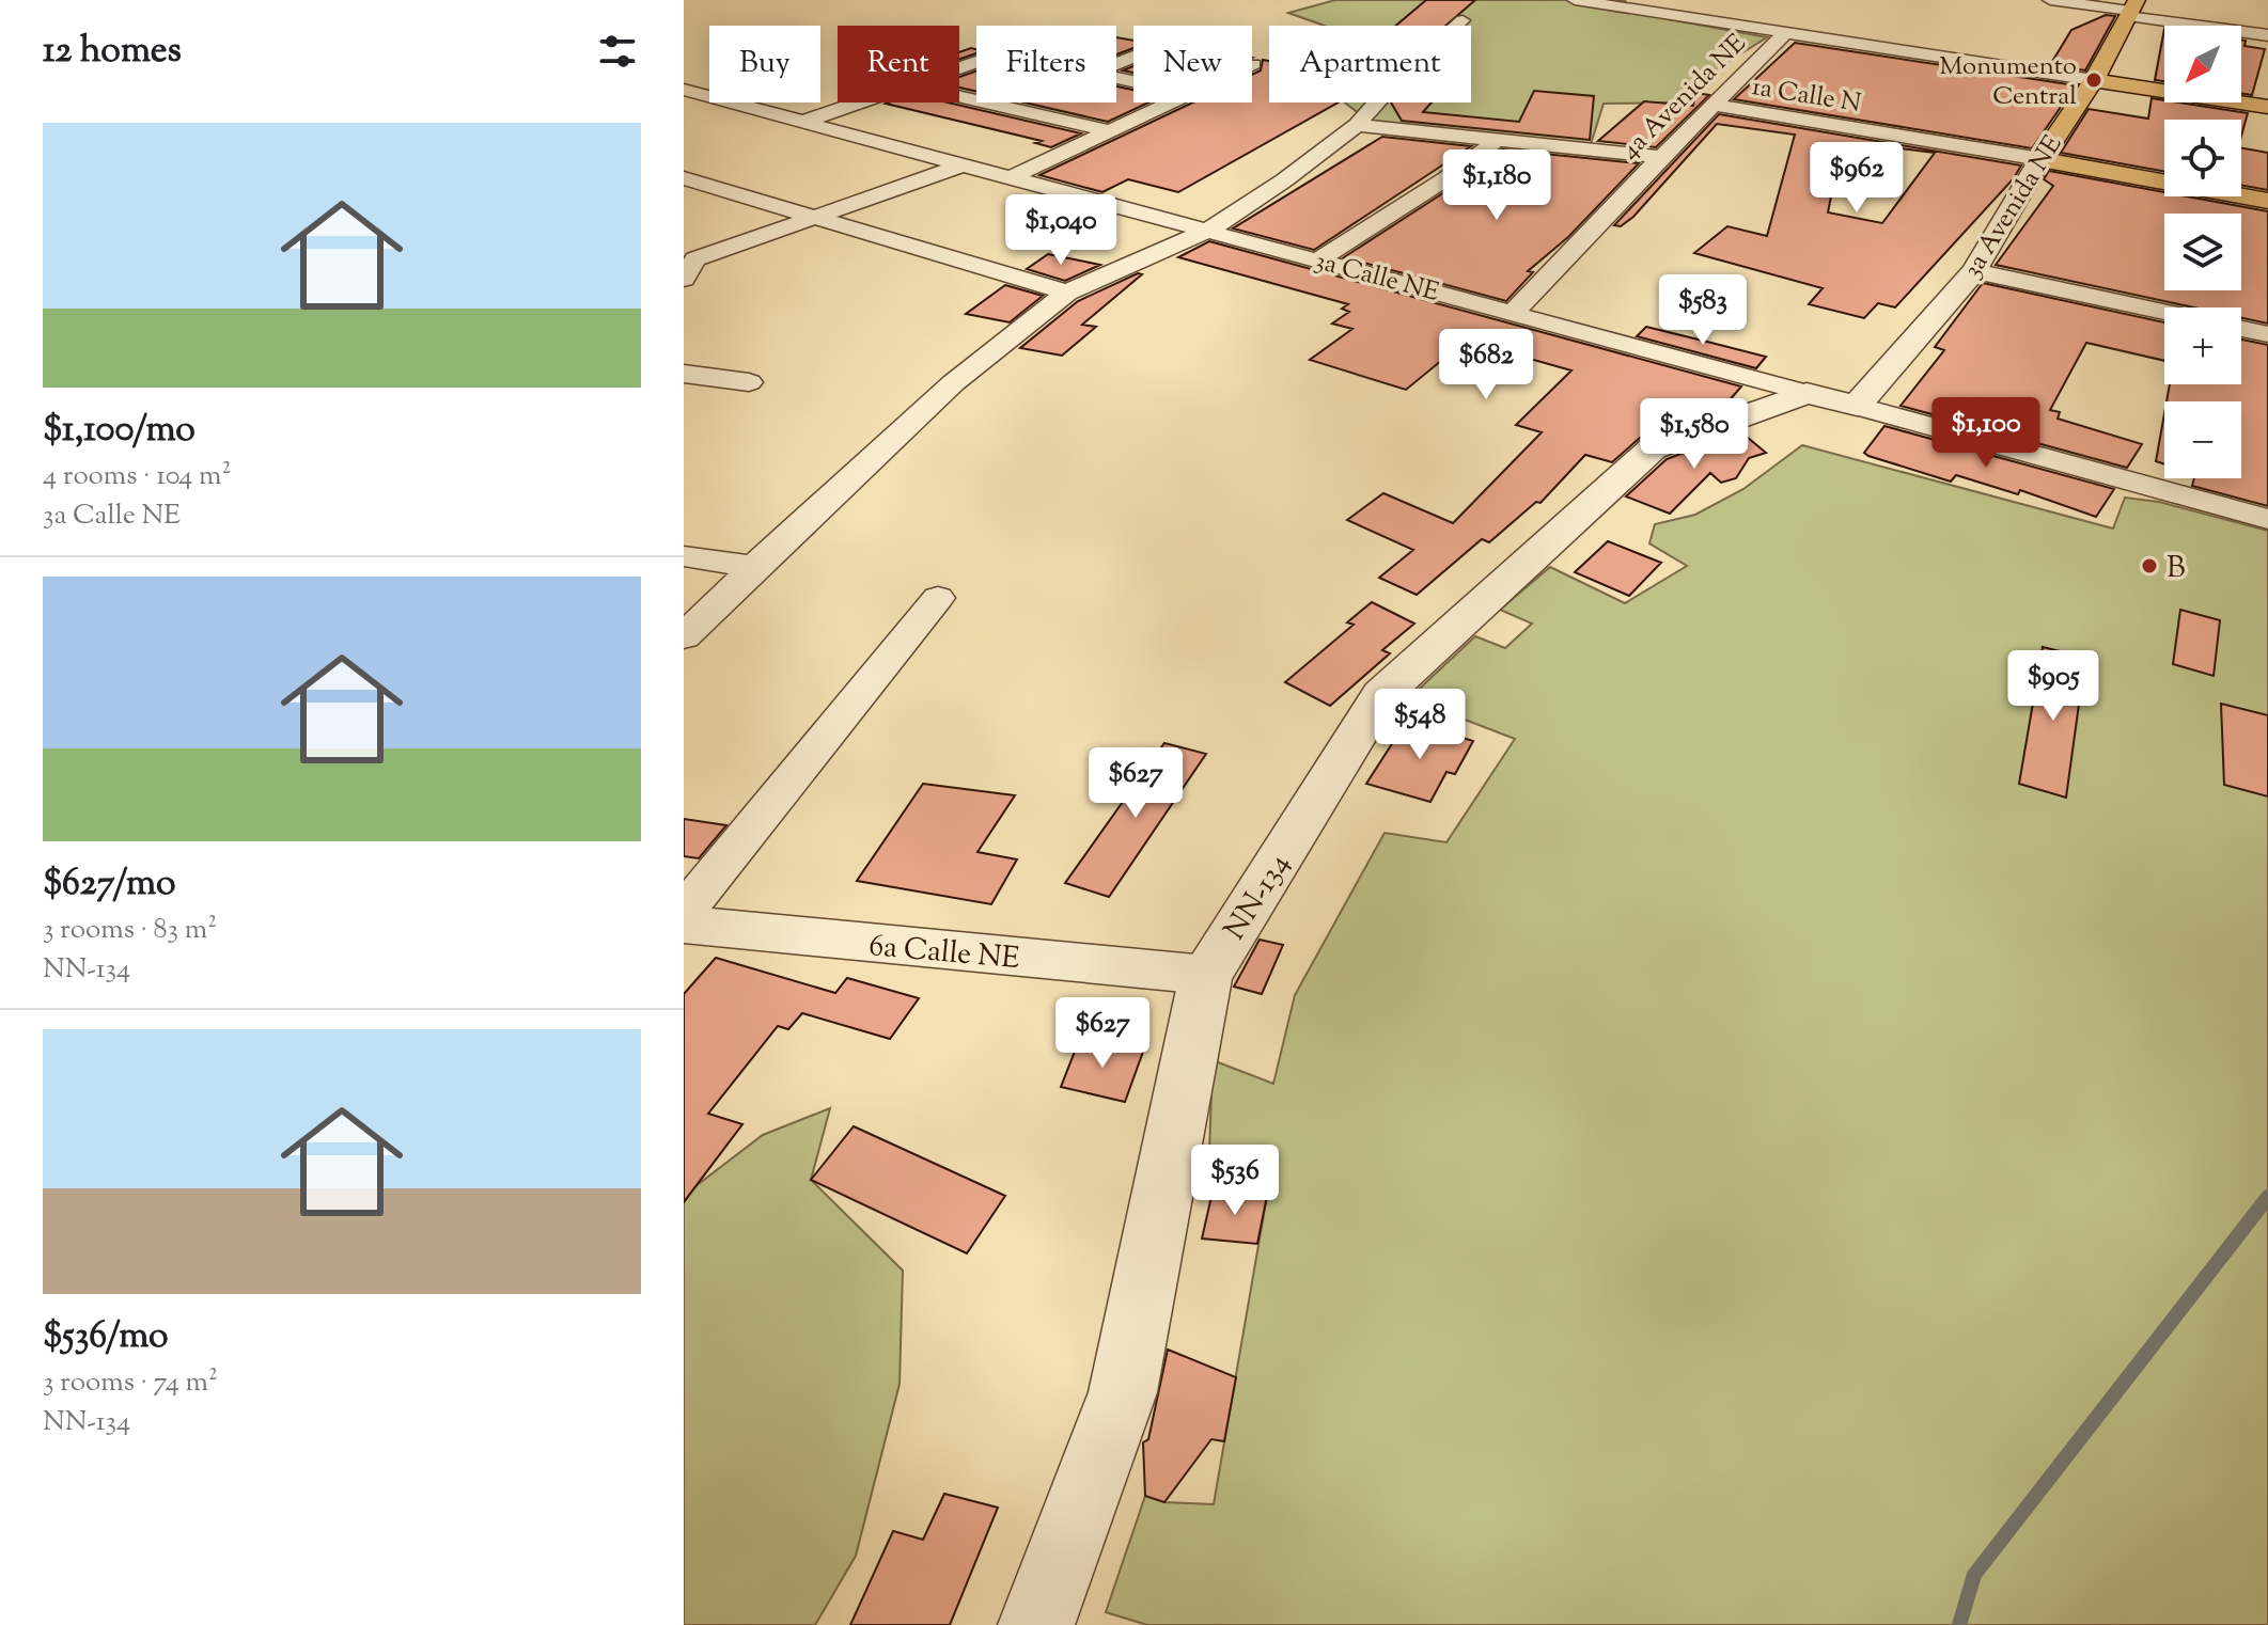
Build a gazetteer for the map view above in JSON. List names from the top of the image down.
{
  "streets": {
    "highway": ["3a Avenida NE"],
    "street": [
      "1a Calle N",
      "4a Avenida NE",
      "3a Calle NE",
      "NN-134",
      "6a Calle NE"
    ]
  },
  "crossings": [
    ["1a Calle N", "4a Avenida NE"],
    ["1a Calle N", "3a Avenida NE"],
    ["4a Avenida NE", "3a Calle NE"],
    ["3a Avenida NE", "3a Calle NE"],
    ["3a Calle NE", "NN-134"],
    ["NN-134", "6a Calle NE"]
  ],
  "places": ["Monumento Central", "B"],
  "north": "bottom left",
  "page": {
    "heading": "12 homes",
    "map_buttons": ["+", "−"],
    "chip": [
      "Buy",
      "Rent",
      "Filters",
      "New",
      "Apartment"
    ],
    "list": [
      {
        "name": "$1,100/mo",
        "note": "4 rooms · 104 m² · 3a Calle NE"
      },
      {
        "name": "$627/mo",
        "note": "3 rooms · 83 m² · NN-134"
      },
      {
        "name": "$536/mo",
        "note": "3 rooms · 74 m² · NN-134"
      }
    ],
    "price": [
      "$962",
      "$1,180",
      "$1,040",
      "$583",
      "$682",
      "$1,100",
      "$1,580",
      "$905",
      "$548",
      "$627",
      "$627",
      "$536"
    ]
  }
}
